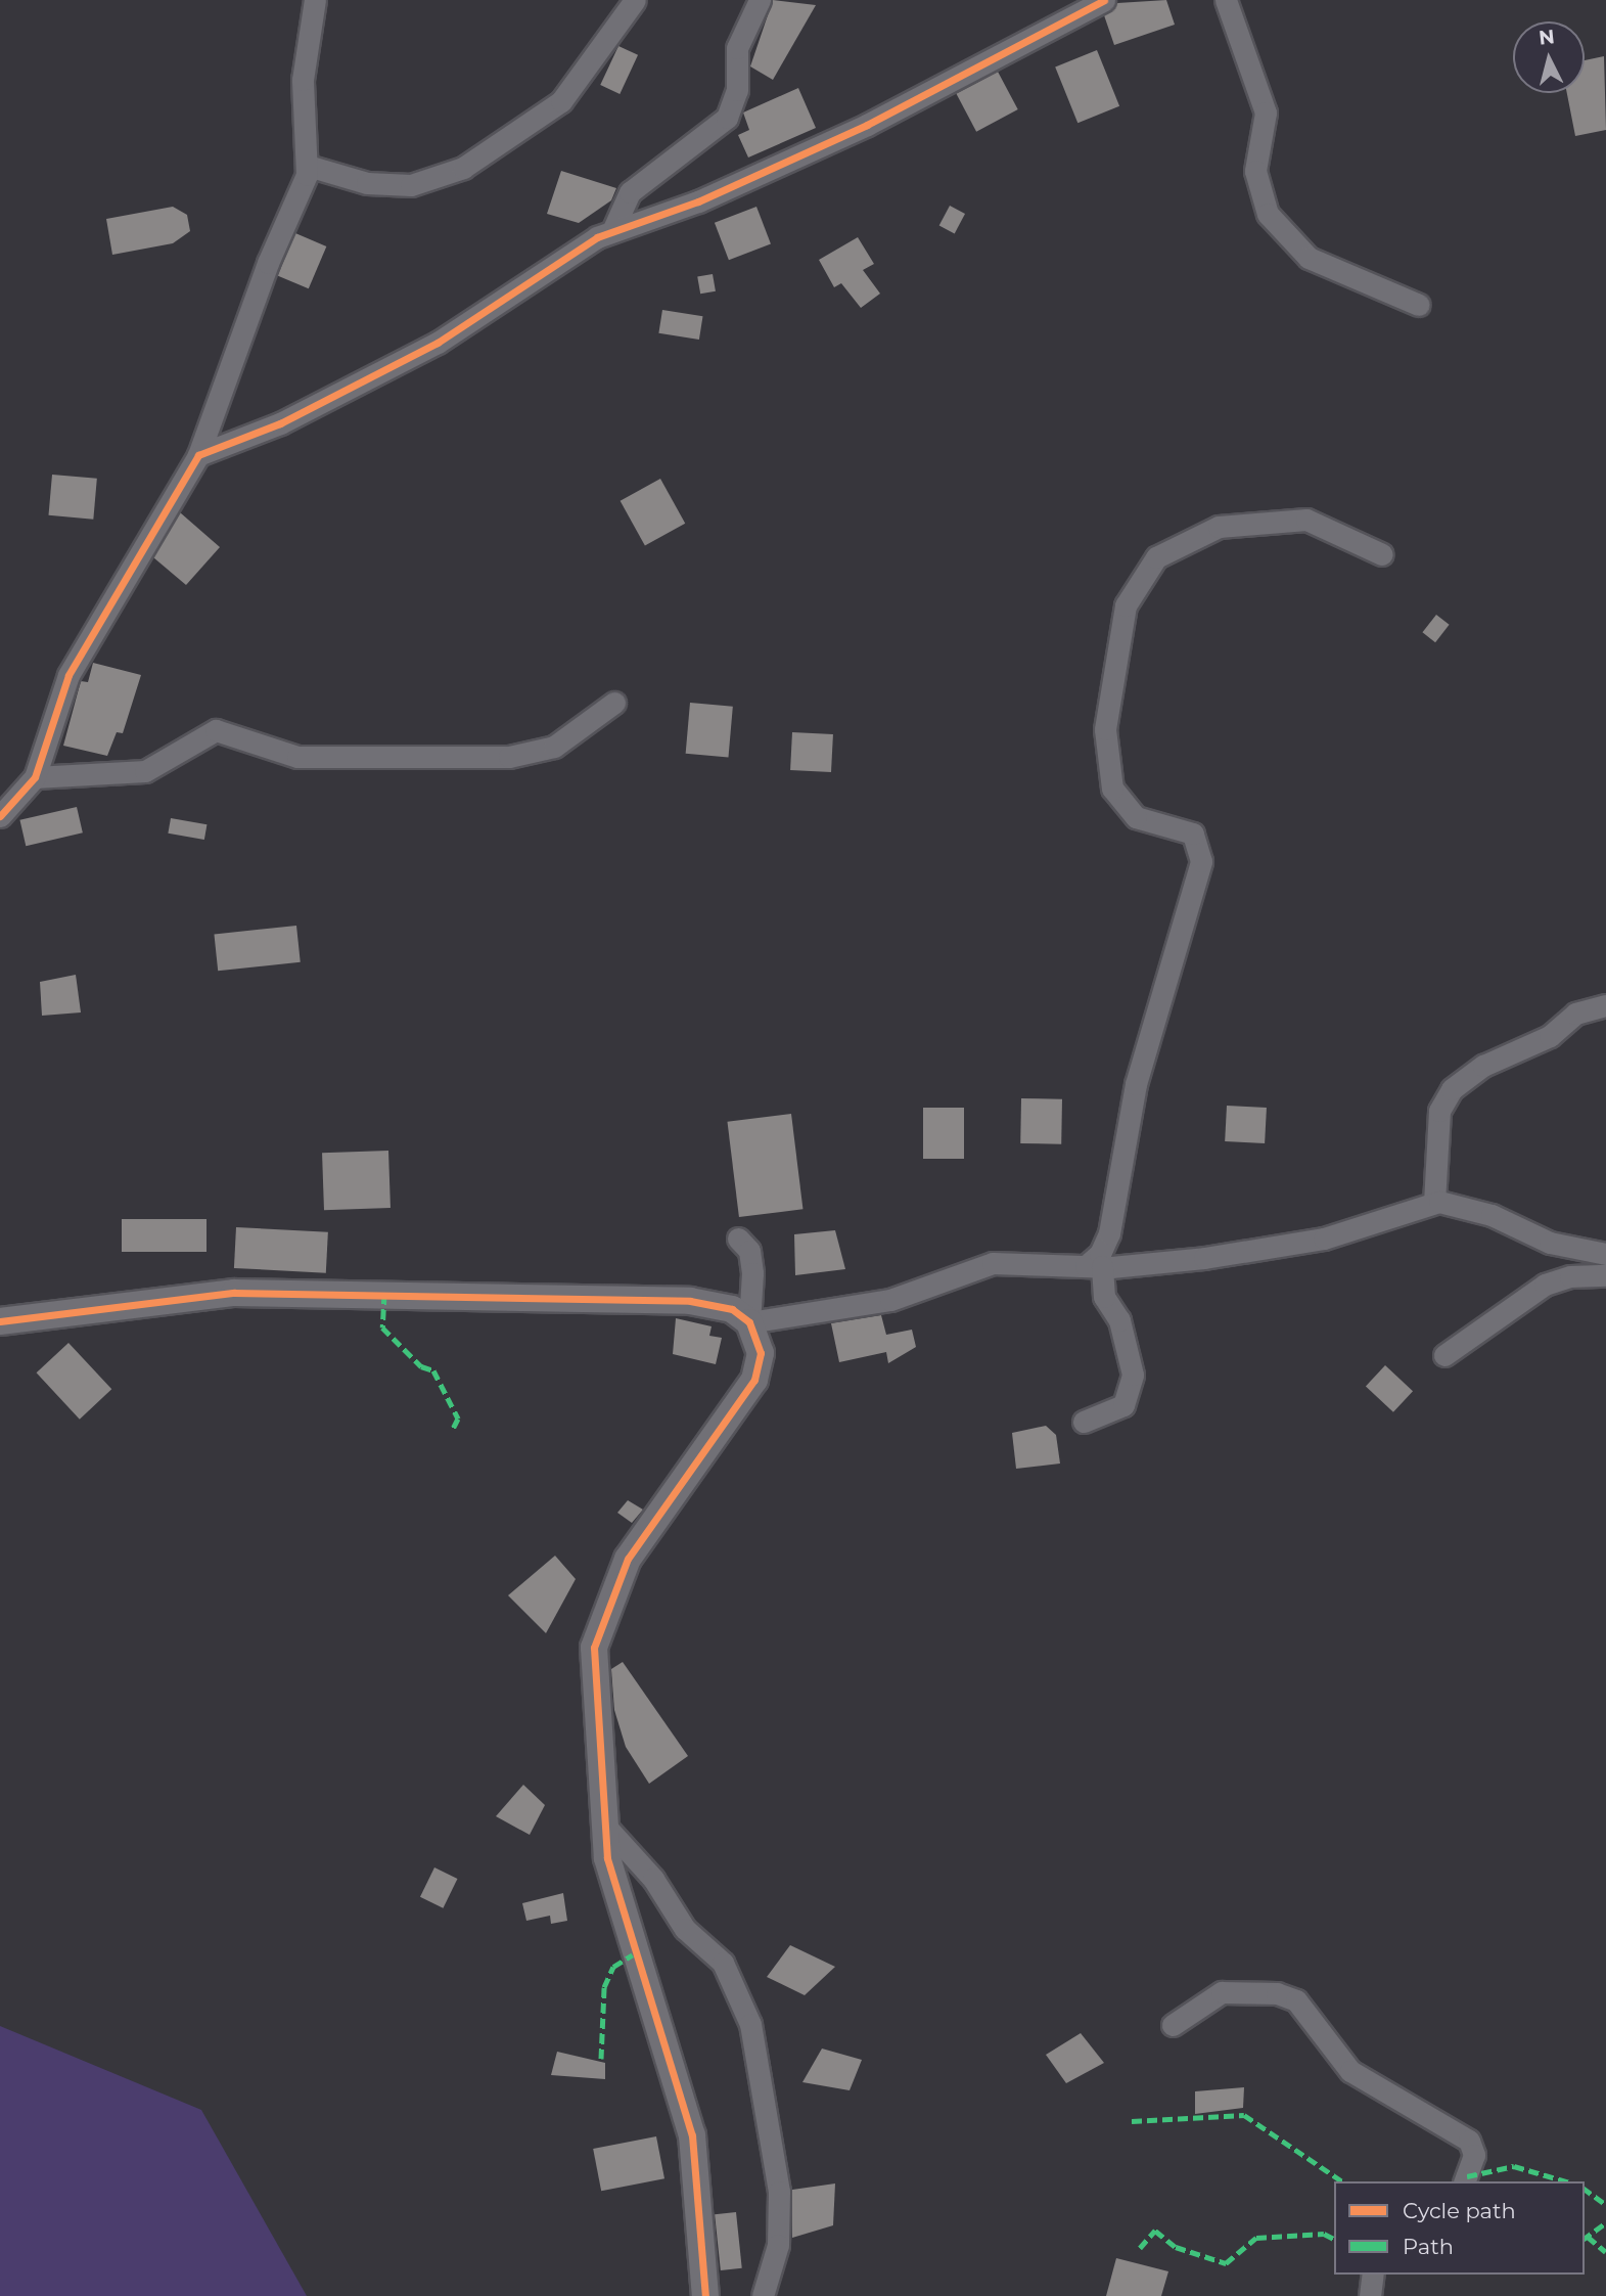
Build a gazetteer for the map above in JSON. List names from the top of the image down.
{
  "legend": ["Cycle path", "Path"],
  "north": "top"
}
